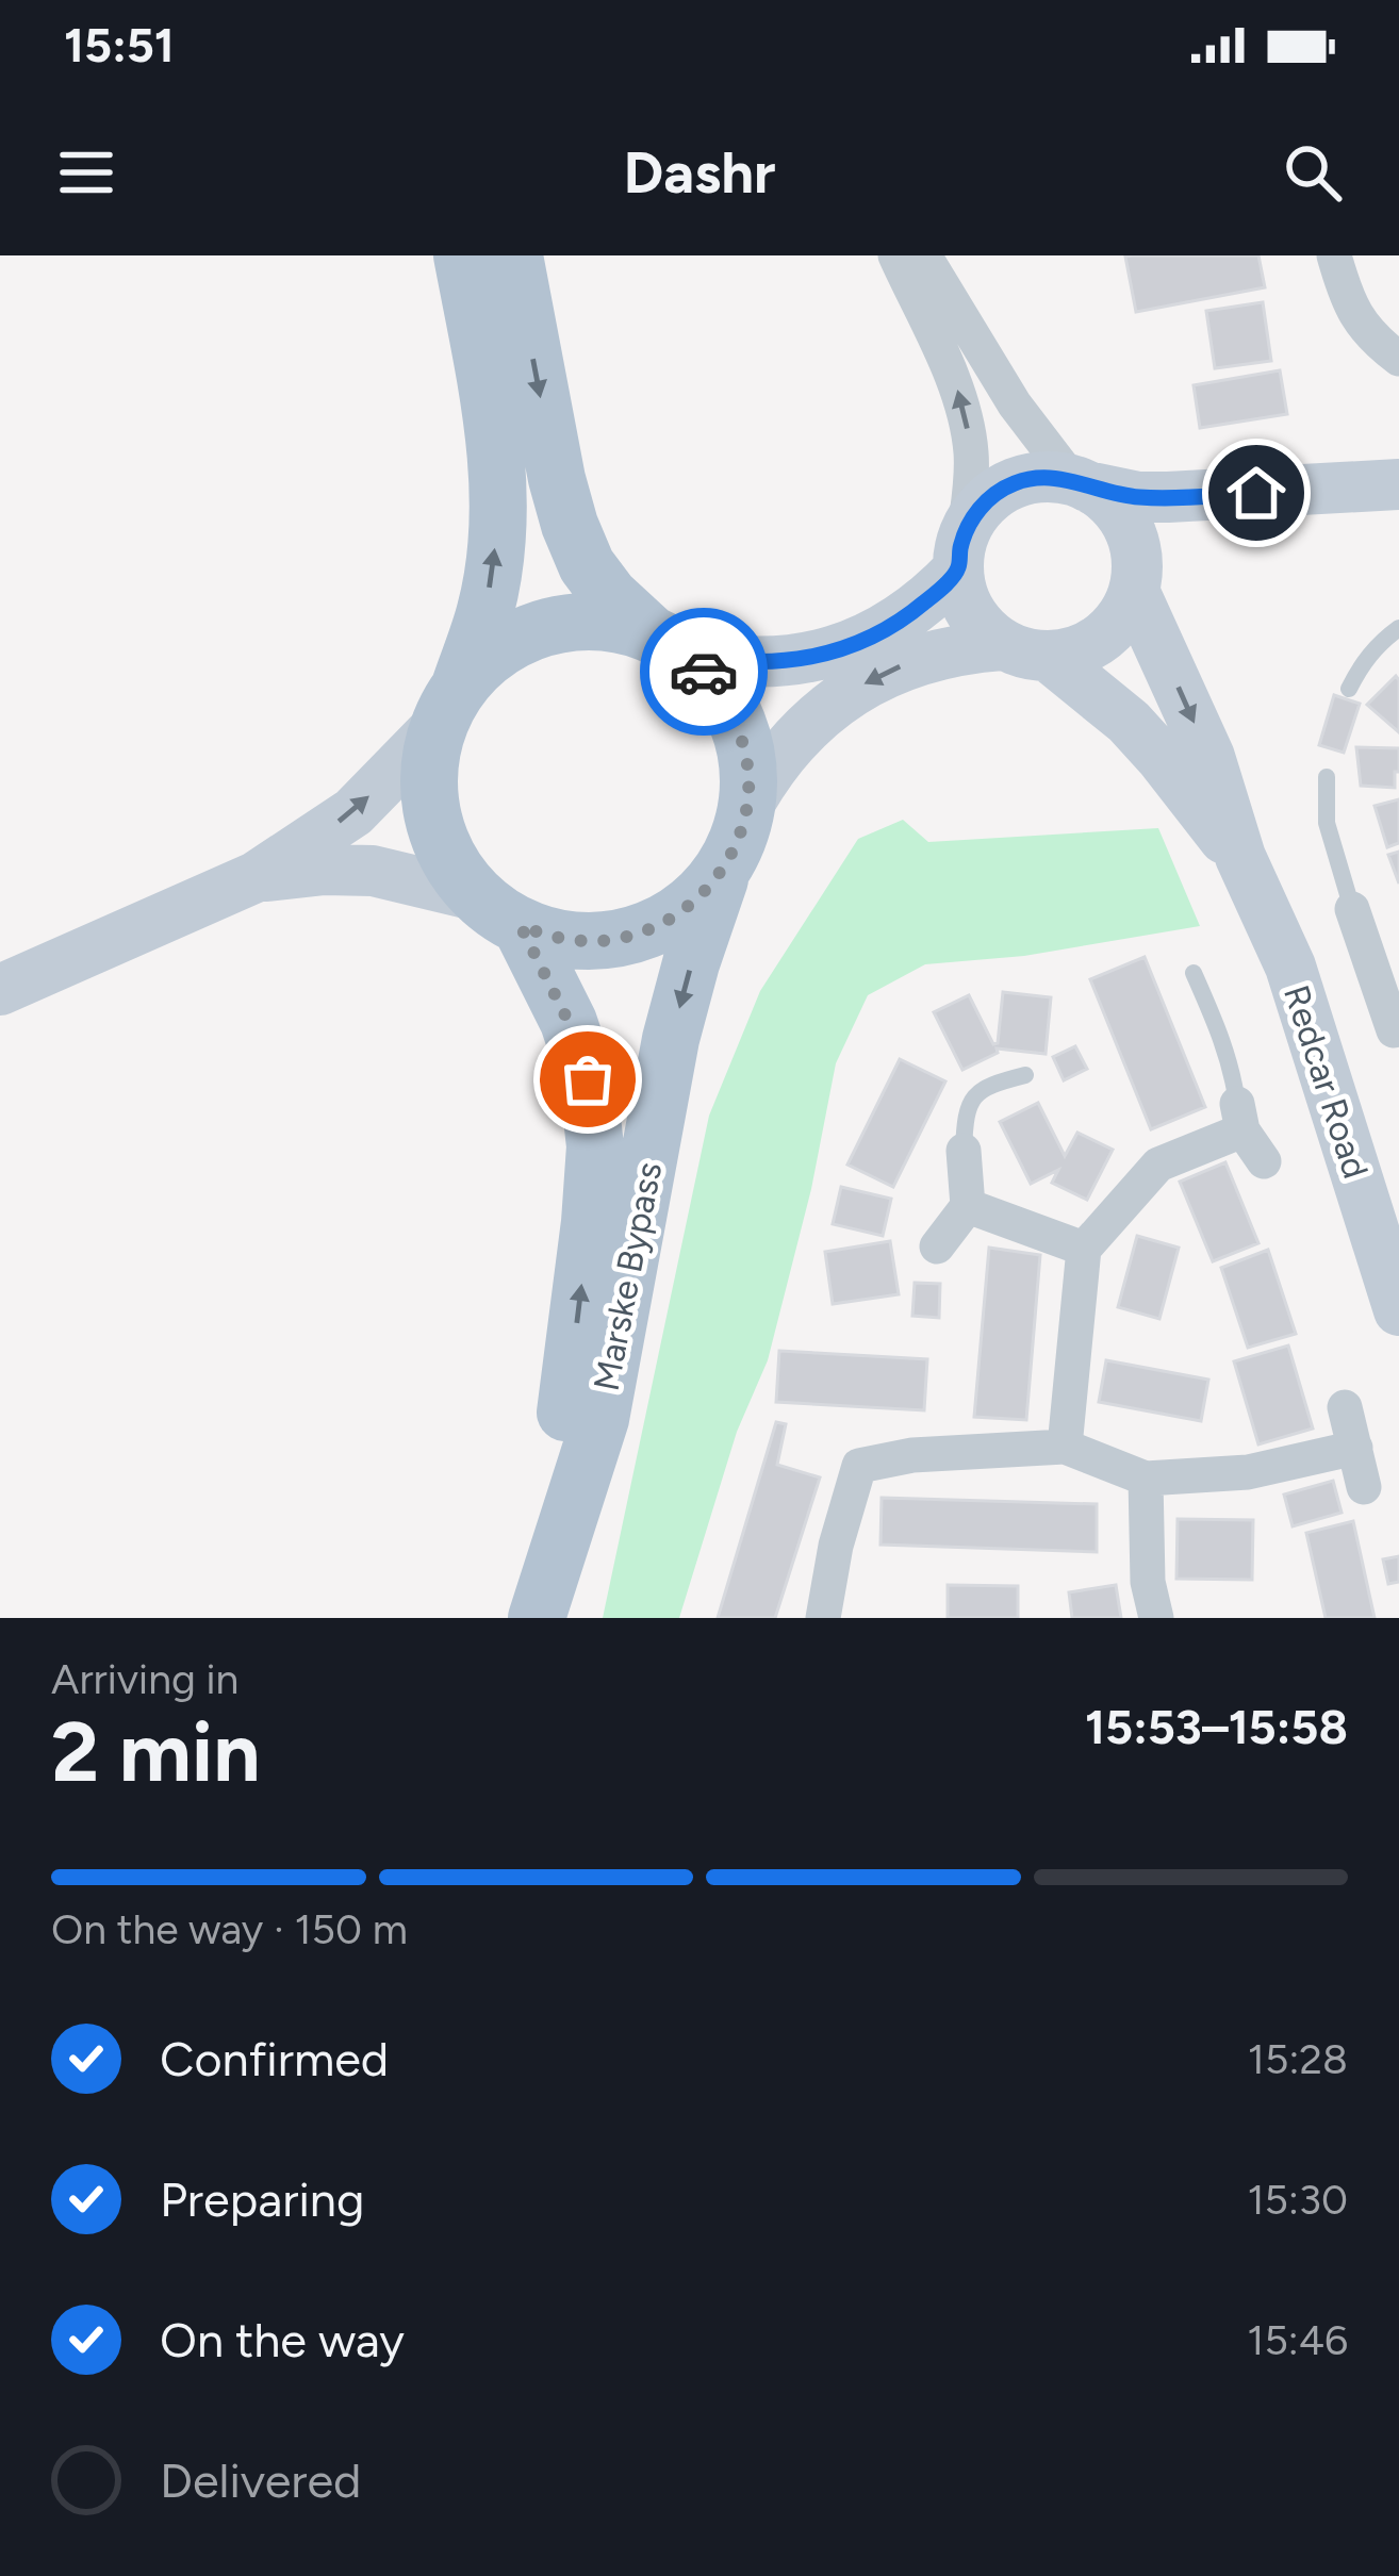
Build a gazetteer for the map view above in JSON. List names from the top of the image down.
{
  "streets": {
    "main road": ["Marske Bypass"],
    "street": ["Redcar Road"]
  },
  "page": {
    "status": "15:51",
    "header": "Dashr",
    "heading": ["2 min", "Arriving in", "15:53–15:58"],
    "bar": "On the way · 150 m",
    "list": [
      ["Confirmed", "15:28"],
      ["Preparing", "15:30"],
      ["On the way", "15:46"],
      "Delivered"
    ]
  }
}
